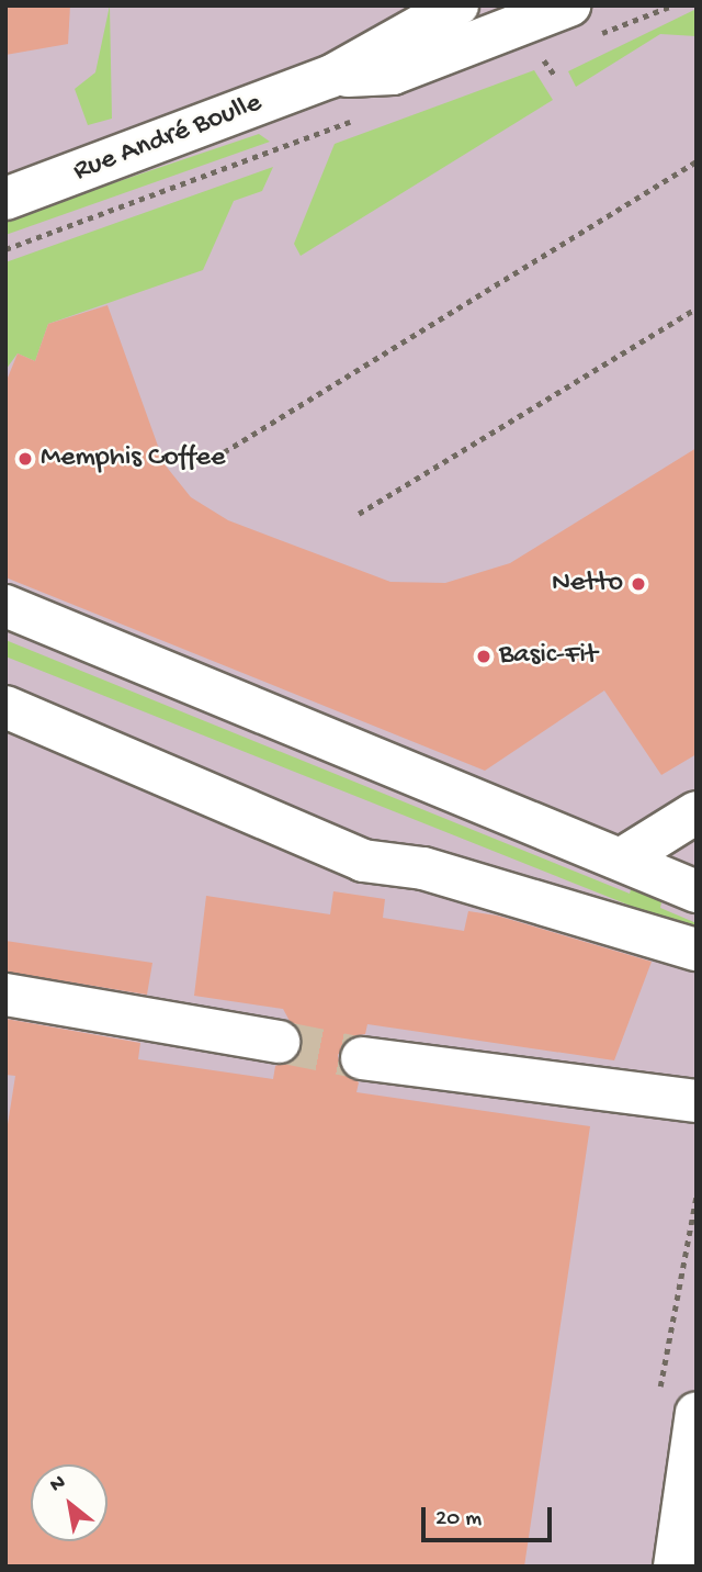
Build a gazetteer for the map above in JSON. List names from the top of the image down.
{
  "streets": {
    "street": ["Rue André Boulle"]
  },
  "places": ["Memphis Coffee", "Netto", "Basic-Fit"],
  "scale_bar": "20 m",
  "north": "top left"
}
